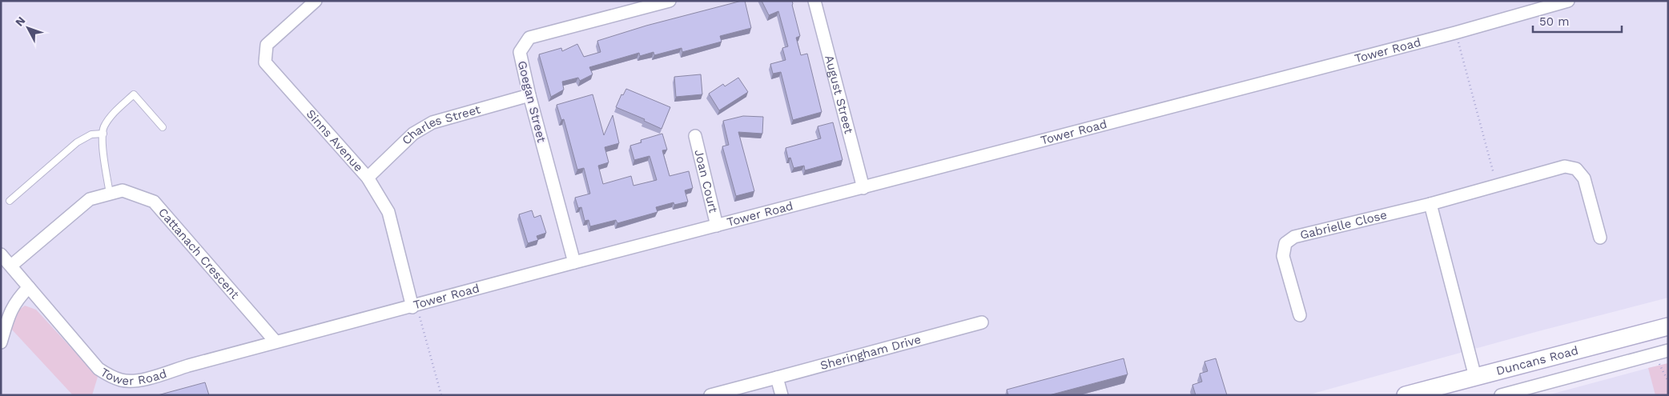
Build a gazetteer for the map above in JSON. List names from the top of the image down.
{
  "streets": {
    "main road": ["Duncans Road"],
    "street": [
      "Tower Road",
      "August Street",
      "Goegan Street",
      "Charles Street",
      "Sinns Avenue",
      "Joan Court",
      "Gabrielle Close",
      "Cattanach Crescent",
      "Sheringham Drive"
    ]
  },
  "crossings": [
    ["Tower Road", "August Street"],
    ["Tower Road", "Goegan Street"],
    ["Tower Road", "Sinns Avenue"],
    ["Tower Road", "Joan Court"],
    ["Tower Road", "Cattanach Crescent"],
    ["Goegan Street", "Charles Street"],
    ["Charles Street", "Sinns Avenue"]
  ],
  "scale_bar": "50 m",
  "north": "top left"
}
